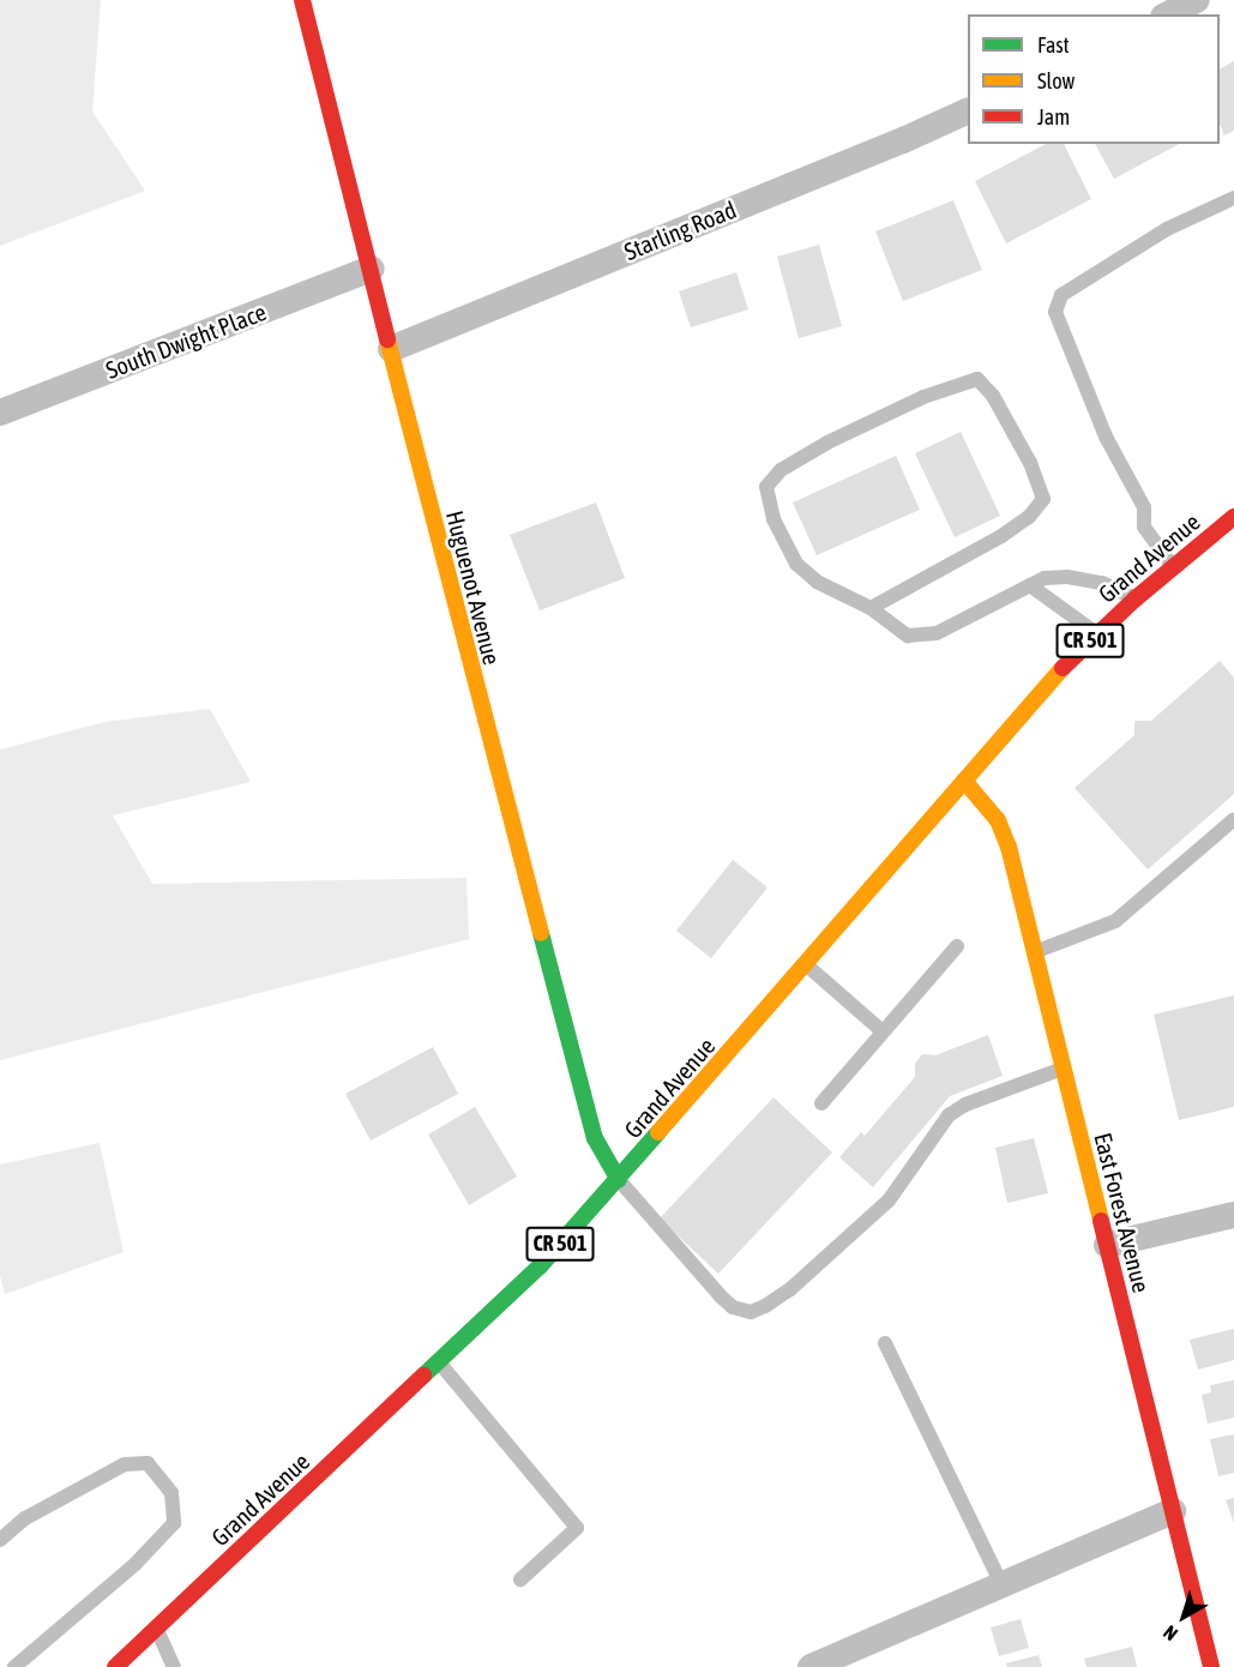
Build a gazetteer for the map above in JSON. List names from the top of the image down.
{
  "streets": {
    "street": [
      "Starling Road",
      "South Dwight Place",
      "Grand Avenue",
      "Huguenot Avenue",
      "CR 501",
      "East Forest Avenue"
    ]
  },
  "crossings": [
    ["Starling Road", "Huguenot Avenue"],
    ["South Dwight Place", "Huguenot Avenue"],
    ["Grand Avenue", "Huguenot Avenue"],
    ["Grand Avenue", "East Forest Avenue"]
  ],
  "legend": ["Fast", "Slow", "Jam"],
  "north": "bottom left"
}
